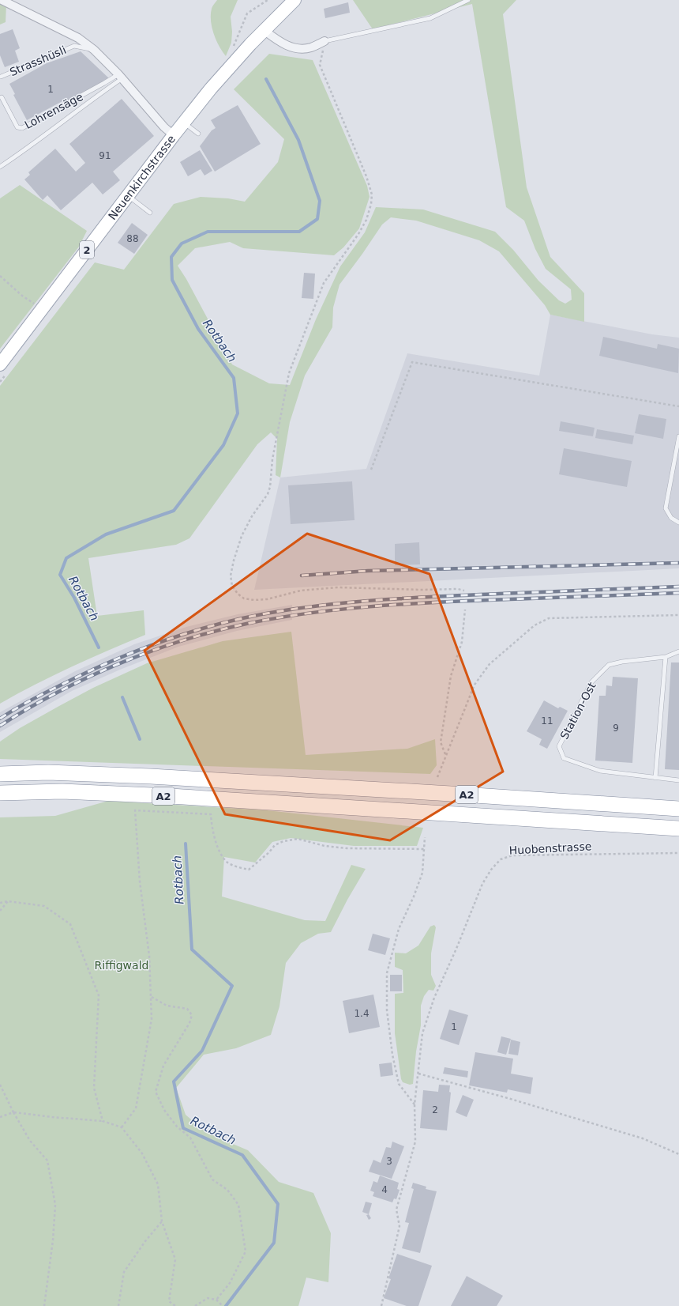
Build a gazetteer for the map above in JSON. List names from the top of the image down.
{
  "streets": {
    "highway": ["A2"],
    "main road": ["Neuenkirchstrasse", "2"],
    "lane": ["Strasshüsli", "Lohrensäge", "Station-Ost"],
    "path": ["Huobenstrasse"]
  },
  "water": ["Rotbach"],
  "parks": ["Riffigwald"],
  "house_numbers": [
    "1",
    "91",
    "88",
    "11",
    "9",
    "1.4",
    "1",
    "2",
    "3",
    "4"
  ]
}
